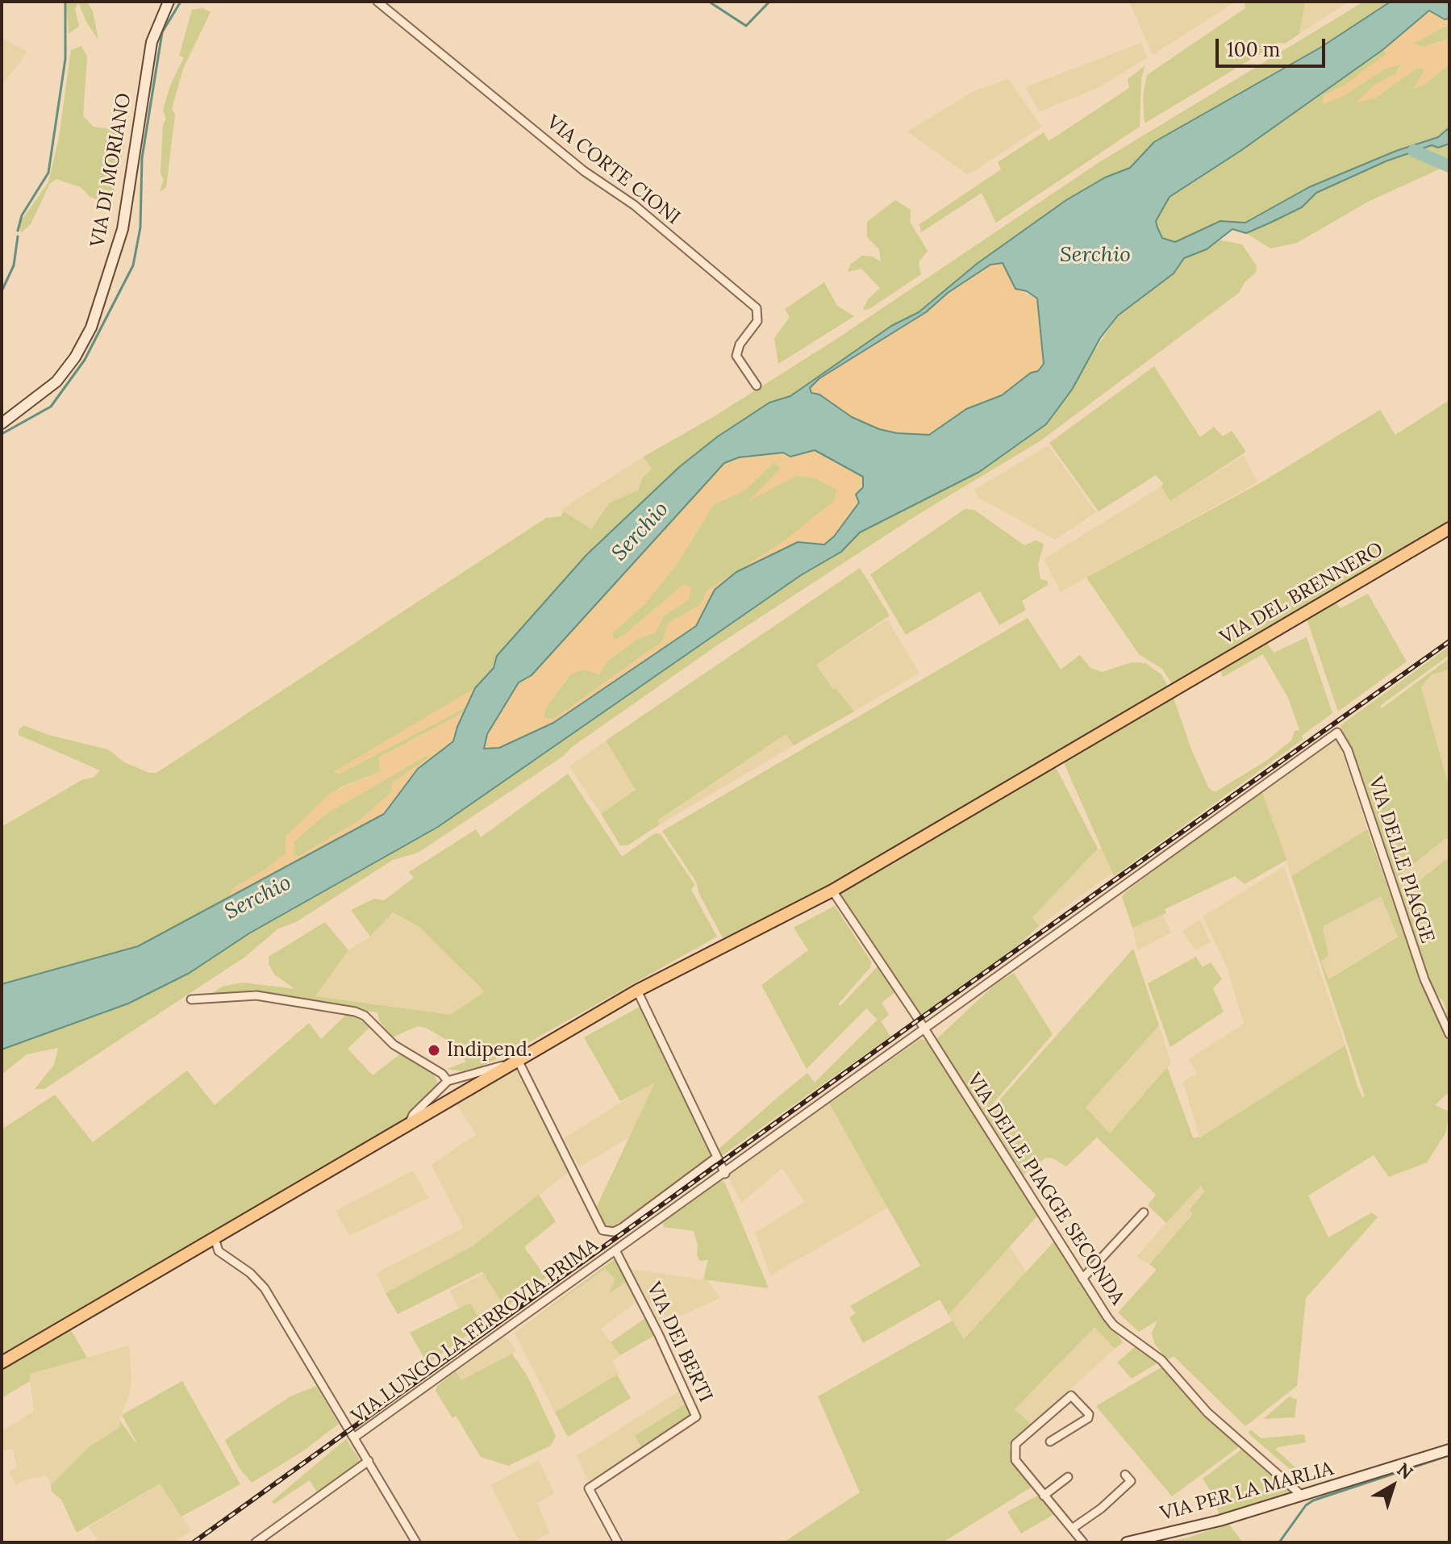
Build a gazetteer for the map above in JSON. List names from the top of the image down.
{
  "streets": {
    "main road": ["VIA DI MORIANO", "VIA DEL BRENNERO", "VIA PER LA MARLIA"],
    "street": [
      "VIA CORTE CIONI",
      "VIA DELLE PIAGGE",
      "VIA DELLE PIAGGE SECONDA",
      "VIA LUNGO LA FERROVIA PRIMA",
      "VIA DEI BERTI"
    ]
  },
  "crossings": [
    ["VIA DEL BRENNERO", "VIA DELLE PIAGGE SECONDA"],
    ["VIA DELLE PIAGGE", "VIA LUNGO LA FERROVIA PRIMA"],
    ["VIA DELLE PIAGGE SECONDA", "VIA LUNGO LA FERROVIA PRIMA"],
    ["VIA DELLE PIAGGE SECONDA", "VIA PER LA MARLIA"],
    ["VIA LUNGO LA FERROVIA PRIMA", "VIA DEI BERTI"]
  ],
  "water": ["Serchio"],
  "places": ["Indipend."],
  "scale_bar": "100 m",
  "north": "top right"
}
